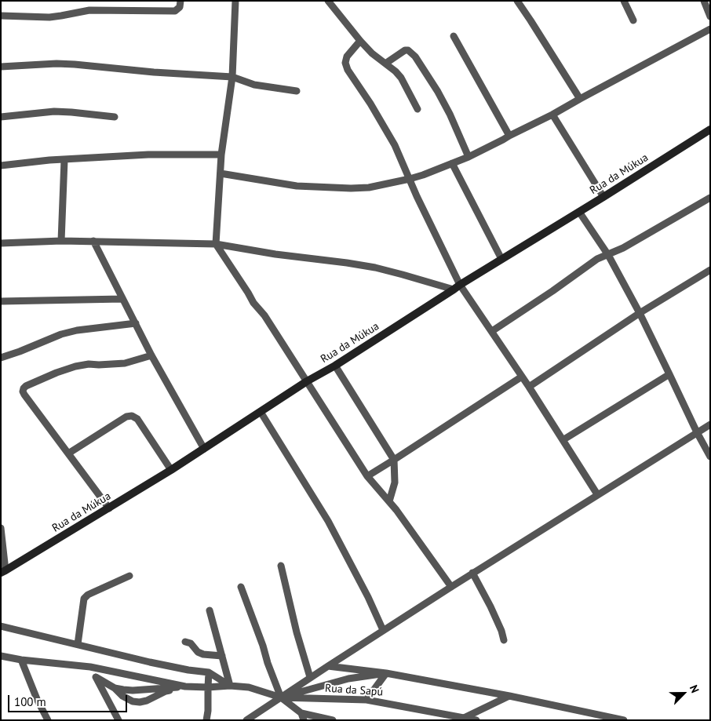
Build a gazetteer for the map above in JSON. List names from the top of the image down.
{
  "streets": {
    "street": ["Rua da Múkua", "Rua da Sapú"]
  },
  "scale_bar": "100 m",
  "north": "top right"
}
